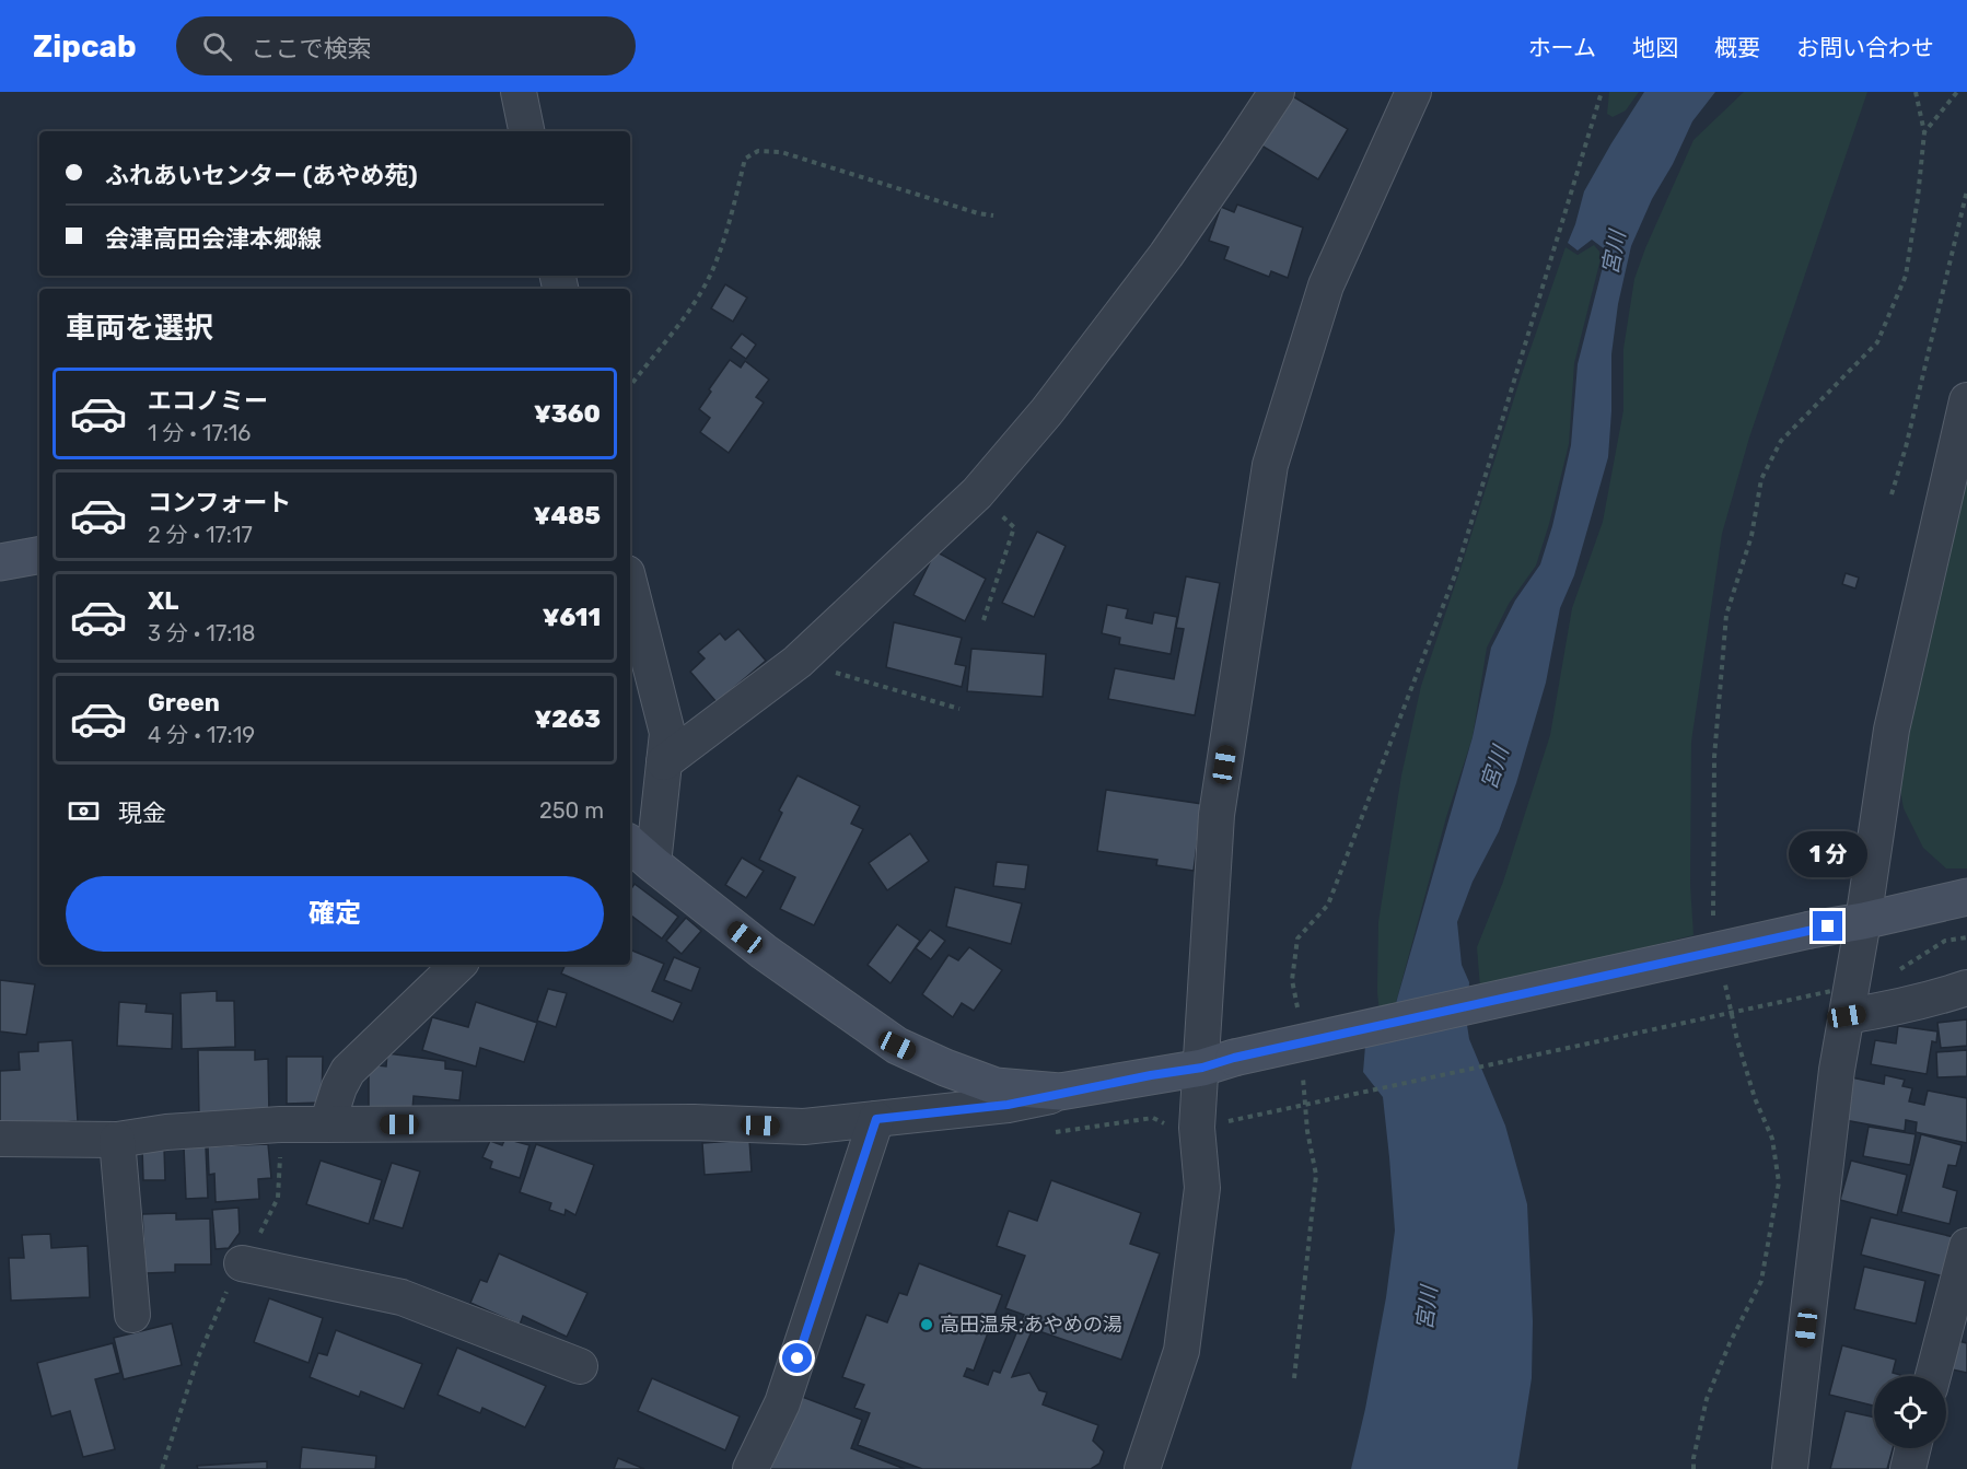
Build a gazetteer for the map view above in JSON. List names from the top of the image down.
{
  "water": ["宮川"],
  "places": ["高田温泉;あやめの湯"],
  "page": {
    "header": "Zipcab",
    "search": "ここで検索",
    "nav": [
      "ホーム",
      "地図",
      "概要",
      "お問い合わせ"
    ],
    "banner": ["ふれあいセンター (あやめ苑)", "会津高田会津本郷線"],
    "heading": "車両を選択",
    "list": [
      {
        "name": "エコノミー",
        "note": "1 分 · 17:16",
        "value": "¥360"
      },
      {
        "name": "コンフォート",
        "note": "2 分 · 17:17",
        "value": "¥485"
      },
      {
        "name": "XL",
        "note": "3 分 · 17:18",
        "value": "¥611"
      },
      {
        "name": "Green",
        "note": "4 分 · 17:19",
        "value": "¥263"
      }
    ],
    "pay": ["現金", "250 m"],
    "bubble": "1 分",
    "buttons": "確定"
  }
}
